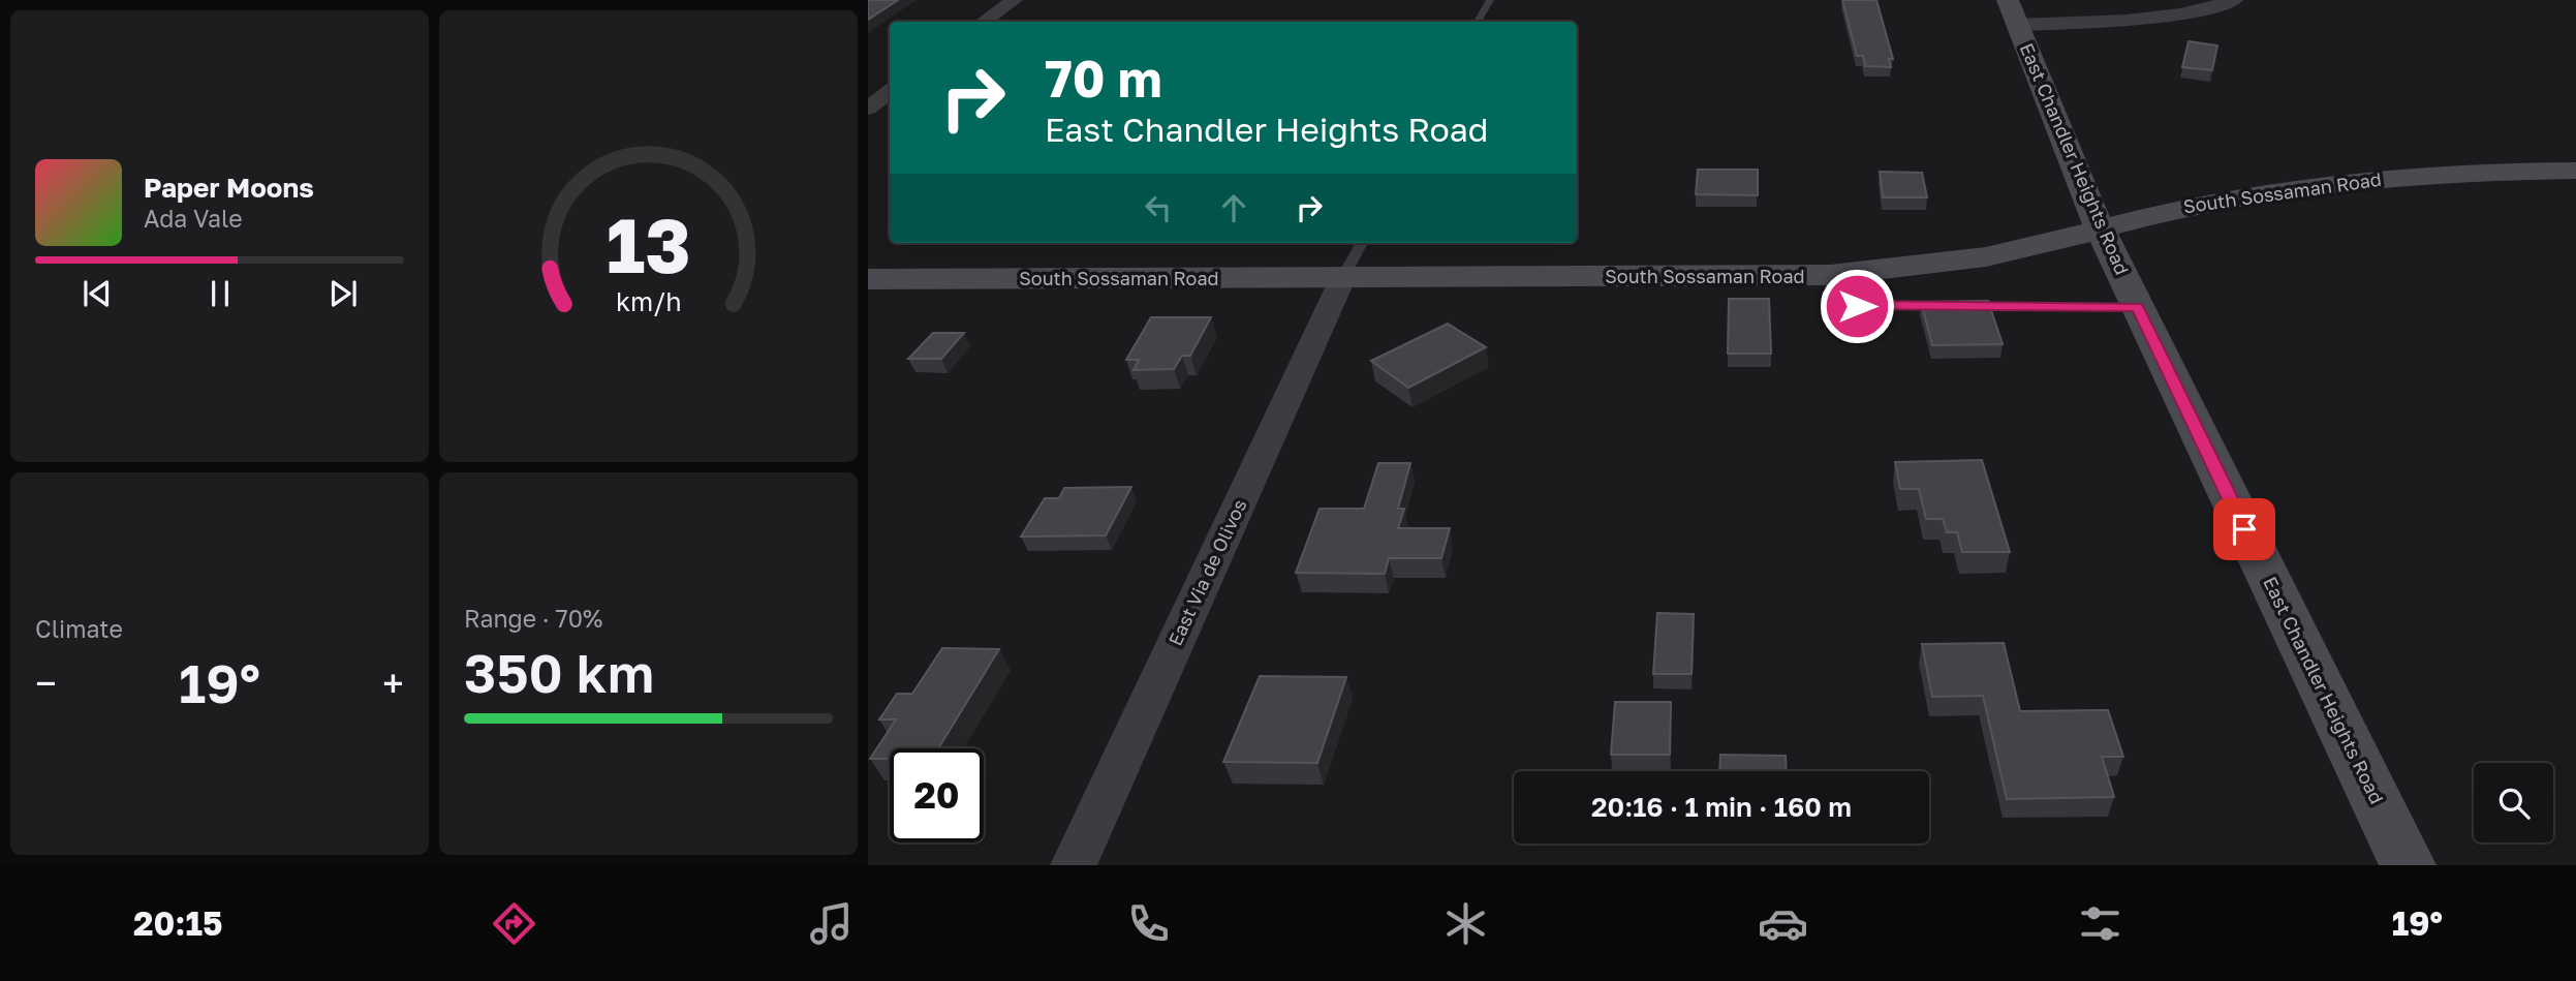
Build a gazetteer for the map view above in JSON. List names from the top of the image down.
{
  "streets": {
    "main road": ["East Chandler Heights Road", "South Sossaman Road"],
    "street": ["East Via de Olivos"]
  },
  "crossings": [
    ["East Chandler Heights Road", "South Sossaman Road"],
    ["South Sossaman Road", "East Via de Olivos"]
  ],
  "page": {
    "turn": ["70 m", "East Chandler Heights Road"],
    "song": ["Paper Moons", "Ada Vale"],
    "tile": [
      "Climate",
      ["Range · 70%", "350 km"]
    ],
    "heat": ["−", "19°", "+"],
    "limit": "20",
    "trip": "20:16 · 1 min · 160 m",
    "tabs": ["20:15", "19°"],
    "gauge": ["13", "km/h"]
  }
}
